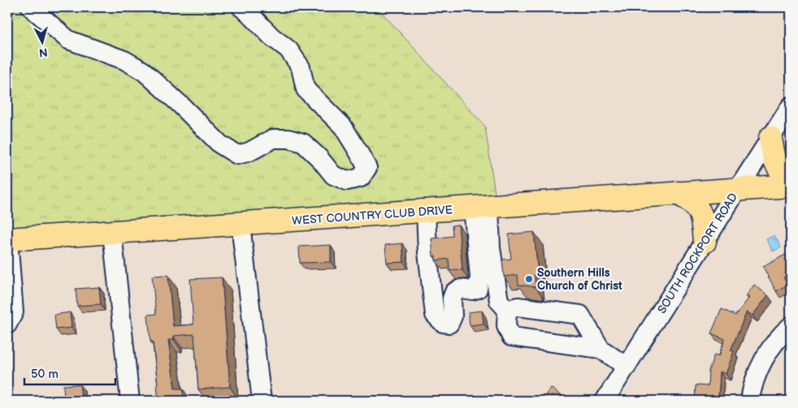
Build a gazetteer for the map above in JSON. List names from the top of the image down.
{
  "streets": {
    "main road": ["WEST COUNTRY CLUB DRIVE"],
    "street": ["SOUTH ROCKPORT ROAD"]
  },
  "crossings": [
    ["WEST COUNTRY CLUB DRIVE", "SOUTH ROCKPORT ROAD"]
  ],
  "places": ["Southern Hills Church of Christ"],
  "scale_bar": "50 m",
  "north": "bottom"
}
